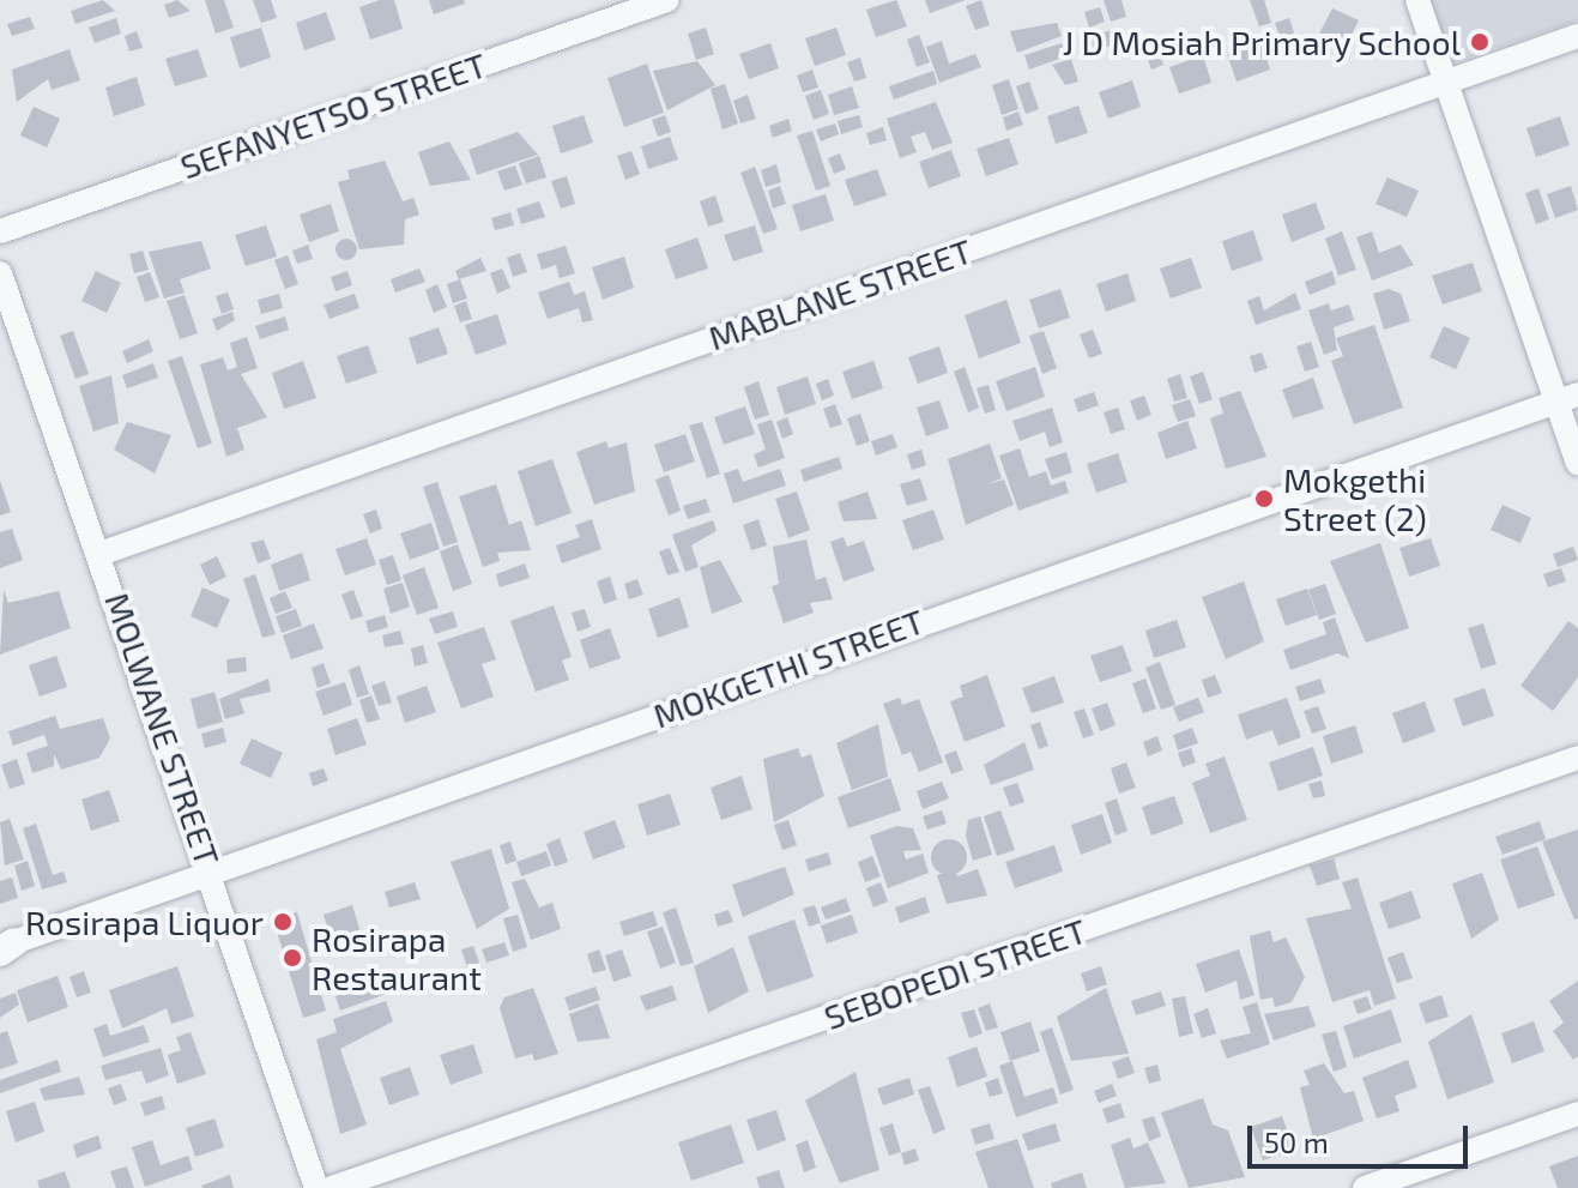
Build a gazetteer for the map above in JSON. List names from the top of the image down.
{
  "streets": {
    "street": [
      "SEFANYETSO STREET",
      "MABLANE STREET",
      "MOKGETHI STREET",
      "MOLWANE STREET",
      "SEBOPEDI STREET"
    ]
  },
  "crossings": [
    ["MABLANE STREET", "MOLWANE STREET"],
    ["MOKGETHI STREET", "MOLWANE STREET"]
  ],
  "places": [
    "J D Mosiah Primary School",
    "Mokgethi Street (2)",
    "Rosirapa Liquor",
    "Rosirapa Restaurant"
  ],
  "scale_bar": "50 m"
}
